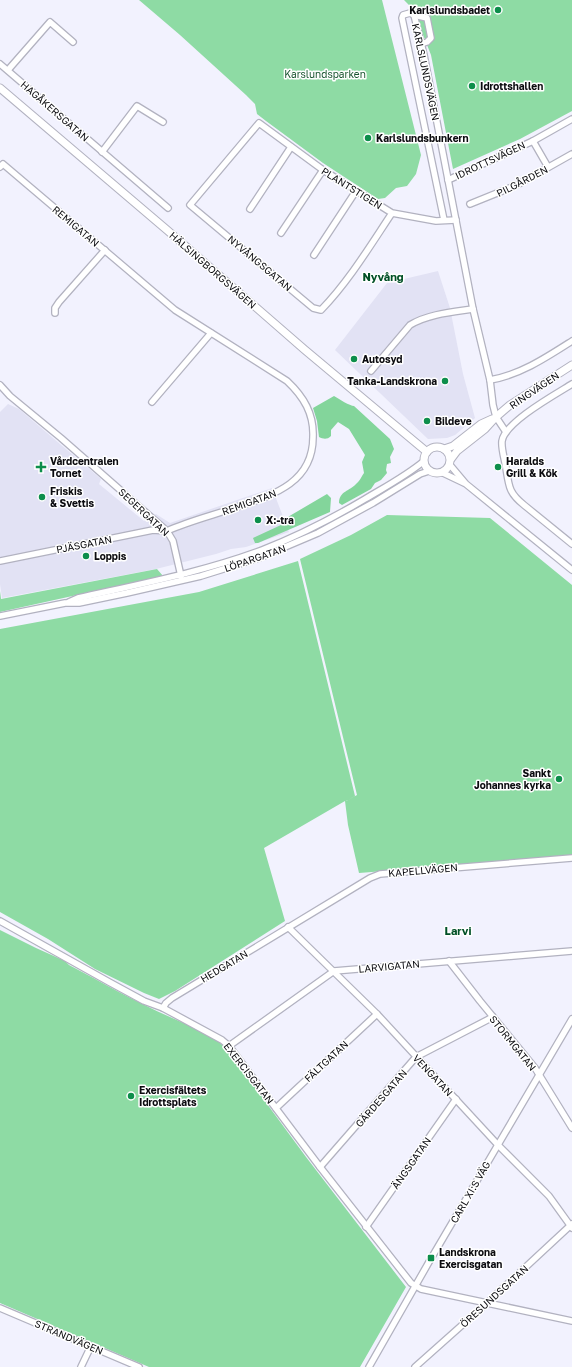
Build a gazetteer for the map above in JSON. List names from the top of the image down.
{
  "streets": {
    "main road": ["HÄLSINGBORGSVÄGEN", "RINGVÄGEN"],
    "street": [
      "KARLSLUNDSVÄGEN",
      "HAGÅKERSGATAN",
      "IDROTTSVÄGEN",
      "PILGÅRDEN",
      "PLANTSTIGEN",
      "REMIGATAN",
      "NYVÅNGSGATAN",
      "SEGERGATAN",
      "PJÄSGATAN",
      "LÖPARGATAN",
      "KAPELLVÄGEN",
      "HEDGATAN",
      "LARVIGATAN",
      "STORMGATAN",
      "FÄLTGATAN",
      "EXERCISGATAN",
      "VENGATAN",
      "GÄRDESGATAN",
      "ÄNGSGATAN",
      "CARL XI:S VÄG",
      "ÖRESUNDSGATAN",
      "STRANDVÄGEN"
    ]
  },
  "crossings": [
    ["KARLSLUNDSVÄGEN", "IDROTTSVÄGEN"],
    ["KARLSLUNDSVÄGEN", "PLANTSTIGEN"],
    ["KARLSLUNDSVÄGEN", "RINGVÄGEN"],
    ["IDROTTSVÄGEN", "PILGÅRDEN"],
    ["PLANTSTIGEN", "NYVÅNGSGATAN"],
    ["REMIGATAN", "SEGERGATAN"],
    ["REMIGATAN", "PJÄSGATAN"],
    ["HÄLSINGBORGSVÄGEN", "RINGVÄGEN"],
    ["HÄLSINGBORGSVÄGEN", "LÖPARGATAN"],
    ["RINGVÄGEN", "LÖPARGATAN"],
    ["SEGERGATAN", "PJÄSGATAN"],
    ["SEGERGATAN", "LÖPARGATAN"],
    ["KAPELLVÄGEN", "HEDGATAN"],
    ["KAPELLVÄGEN", "VENGATAN"],
    ["HEDGATAN", "EXERCISGATAN"],
    ["HEDGATAN", "VENGATAN"],
    ["LARVIGATAN", "STORMGATAN"],
    ["LARVIGATAN", "VENGATAN"],
    ["STORMGATAN", "GÄRDESGATAN"],
    ["STORMGATAN", "CARL XI:S VÄG"],
    ["FÄLTGATAN", "EXERCISGATAN"],
    ["FÄLTGATAN", "VENGATAN"],
    ["EXERCISGATAN", "GÄRDESGATAN"],
    ["EXERCISGATAN", "ÄNGSGATAN"],
    ["EXERCISGATAN", "CARL XI:S VÄG"],
    ["VENGATAN", "GÄRDESGATAN"],
    ["VENGATAN", "ÄNGSGATAN"],
    ["VENGATAN", "CARL XI:S VÄG"],
    ["VENGATAN", "ÖRESUNDSGATAN"]
  ],
  "districts": ["Nyvång", "Larvi"],
  "parks": ["Karslundsparken"],
  "places": {
    "other": [
      "Karlslundsbadet",
      "Idrottshallen",
      "Karlslundsbunkern",
      "Autosyd",
      "Tanka-Landskrona",
      "Bildeve",
      "Haralds Grill & Kök",
      "Friskis & Svettis",
      "X:-tra",
      "Loppis",
      "Sankt Johannes kyrka",
      "Exercisfältets Idrottsplats"
    ],
    "health": ["Vårdcentralen Tornet"],
    "transit": ["Landskrona Exercisgatan"]
  }
}
